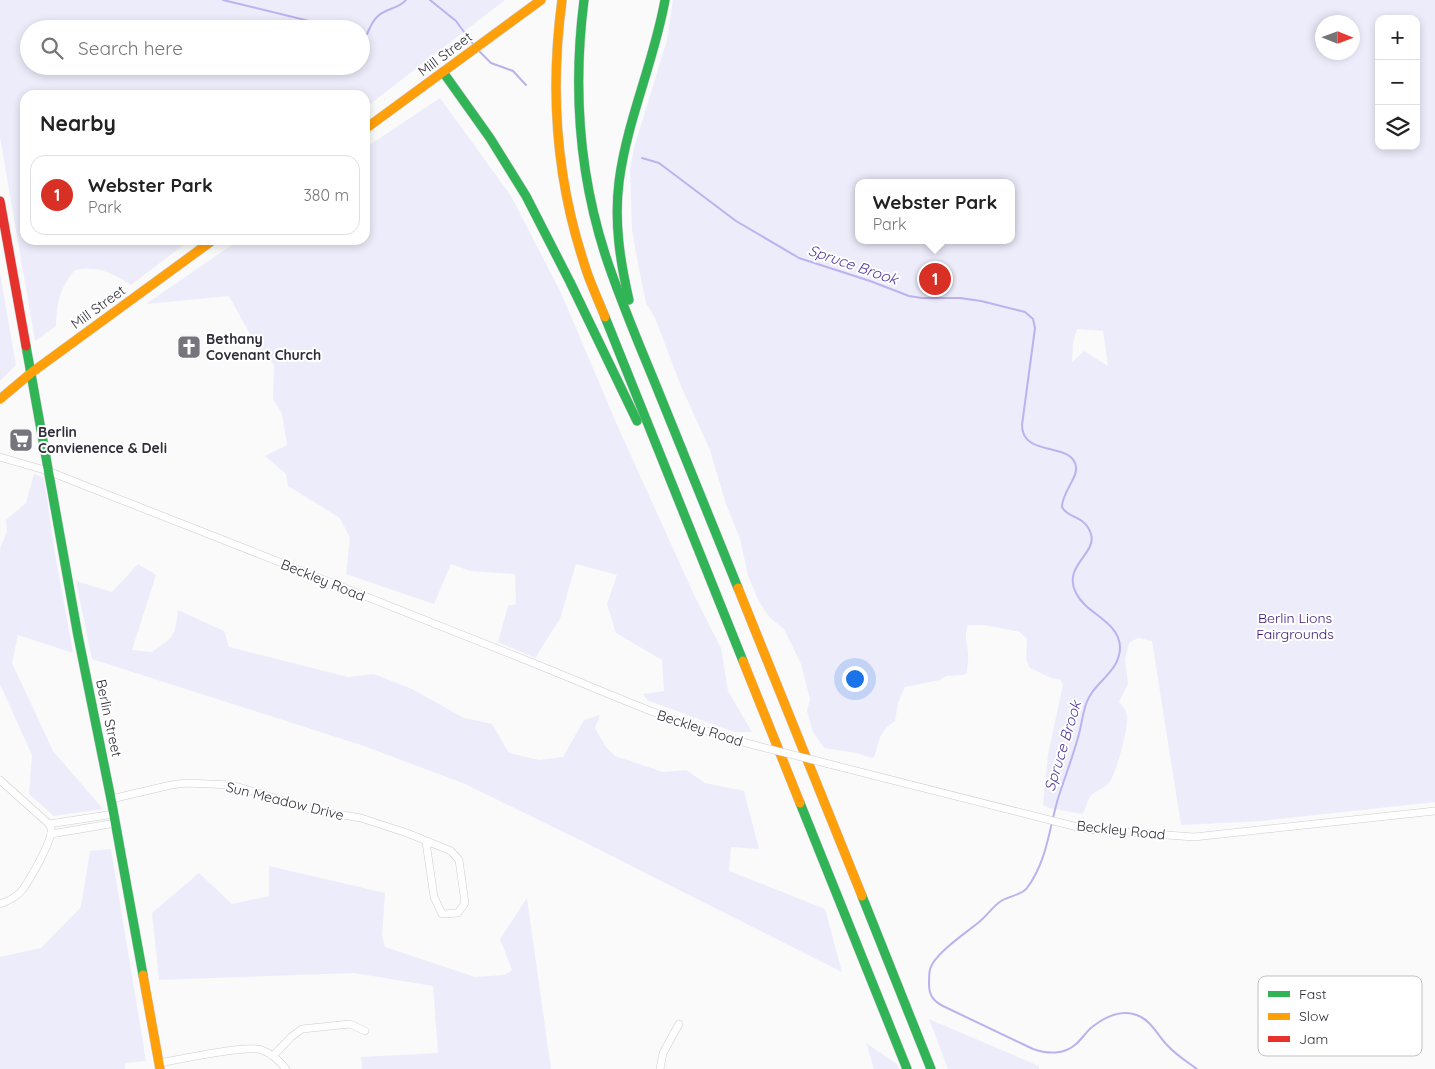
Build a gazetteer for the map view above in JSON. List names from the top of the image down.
{
  "streets": {
    "main road": ["Mill Street", "Berlin Street"],
    "street": ["Beckley Road", "Sun Meadow Drive"]
  },
  "crossings": [
    ["Mill Street", "Berlin Street"],
    ["Beckley Road", "Berlin Street"],
    ["Berlin Street", "Sun Meadow Drive"]
  ],
  "water": ["Spruce Brook"],
  "parks": ["Berlin Lions Fairgrounds"],
  "places": {
    "church": ["Bethany Covenant Church"],
    "supermarket": ["Berlin Convienence & Deli"]
  },
  "legend": ["Fast", "Slow", "Jam"],
  "north": "right",
  "page": {
    "map_buttons": ["+", "−"],
    "search": "Search here",
    "heading": "Nearby",
    "list": [
      {
        "mark": "1",
        "name": "Webster Park",
        "note": "Park",
        "value": "380 m"
      }
    ],
    "popup": ["Webster Park", "Park"],
    "pins": "1"
  }
}
